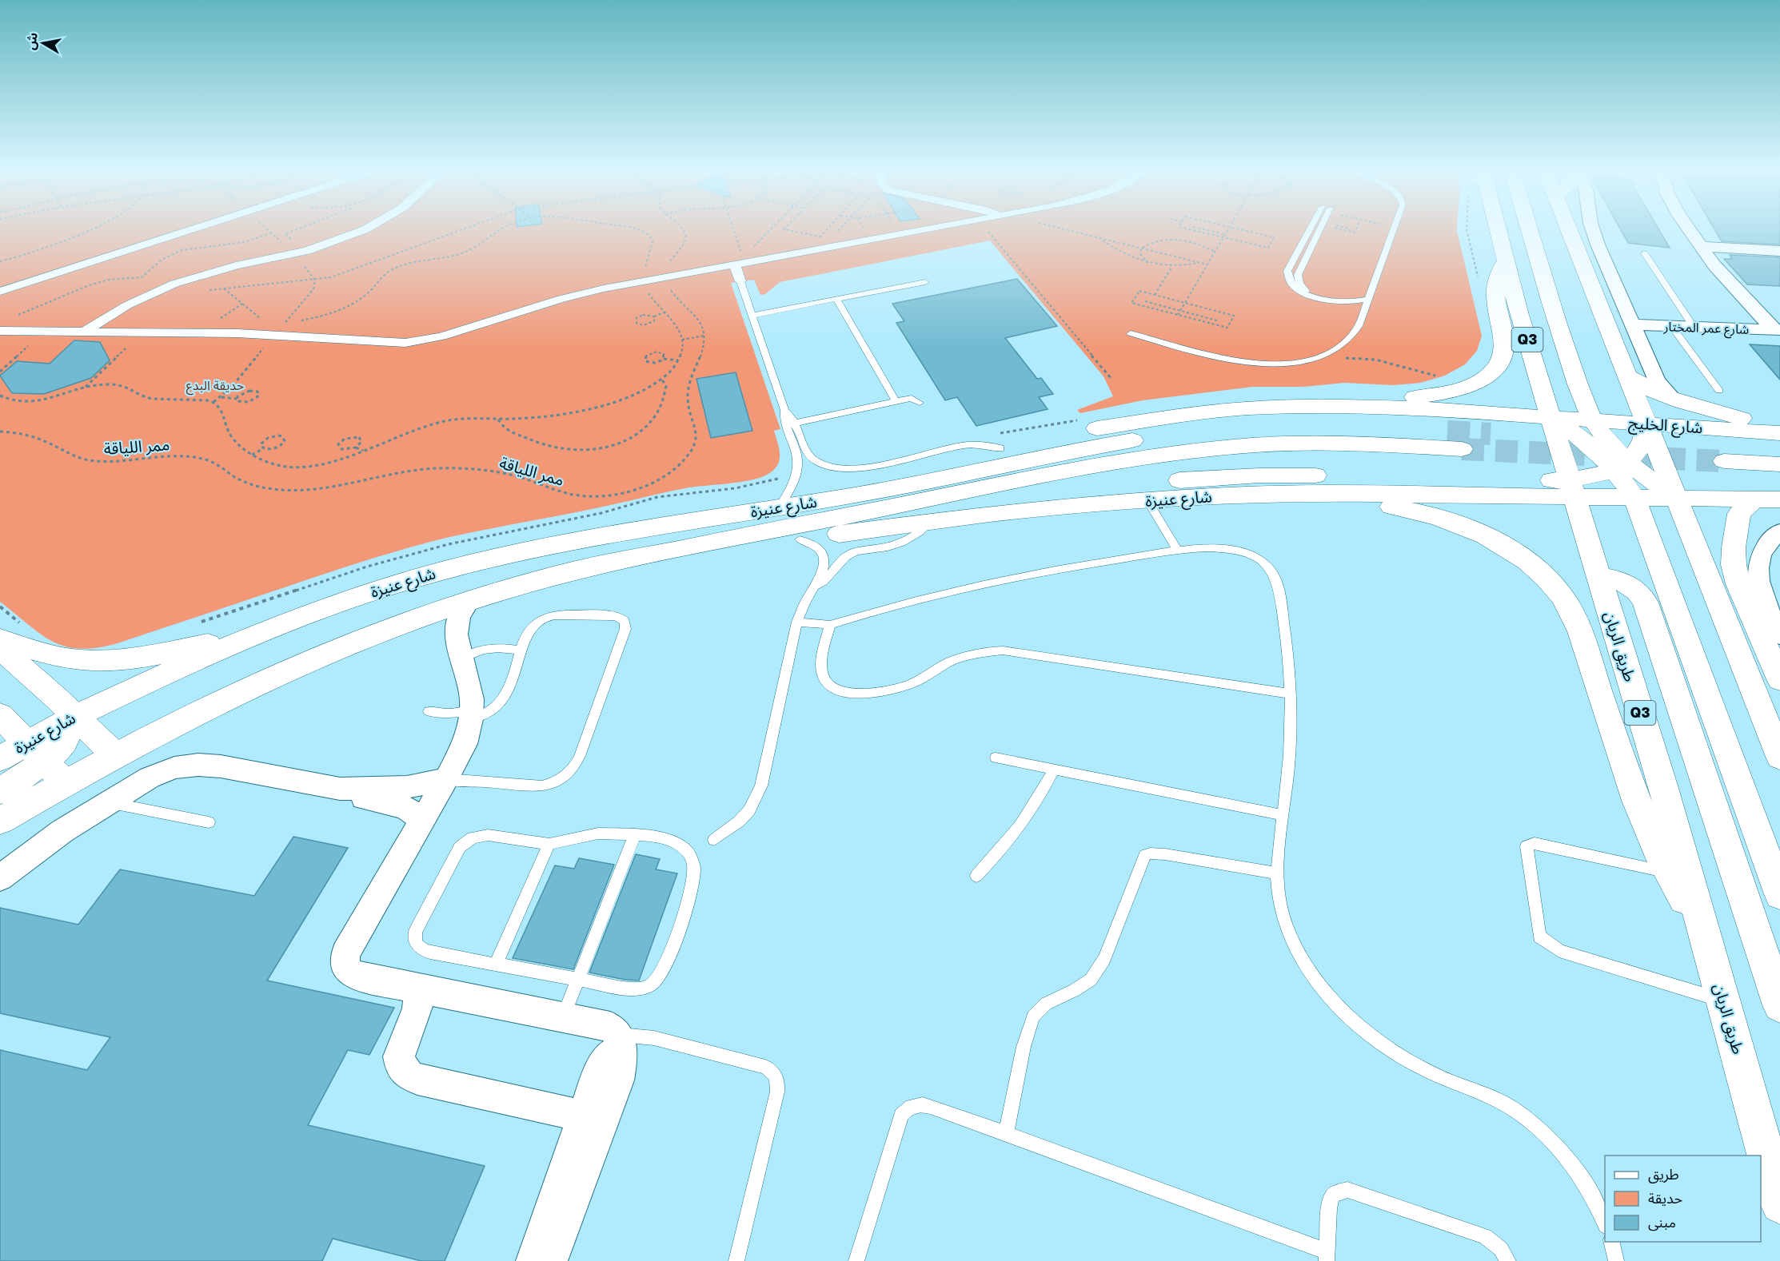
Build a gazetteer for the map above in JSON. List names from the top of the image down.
{
  "streets": {
    "main road": [
      "Q3",
      "شارع الخليج",
      "شارع عنيزة",
      "طريق الريان"
    ],
    "street": ["شارع عمر المختار"],
    "path": ["ممر اللياقة"]
  },
  "crossings": [
    ["شارع الخليج", "شارع عنيزة"],
    ["شارع الخليج", "طريق الريان"],
    ["شارع عنيزة", "طريق الريان"]
  ],
  "parks": ["حديقة البدع"],
  "legend": ["طريق", "حديقة", "مبنى"],
  "north": "left"
}
